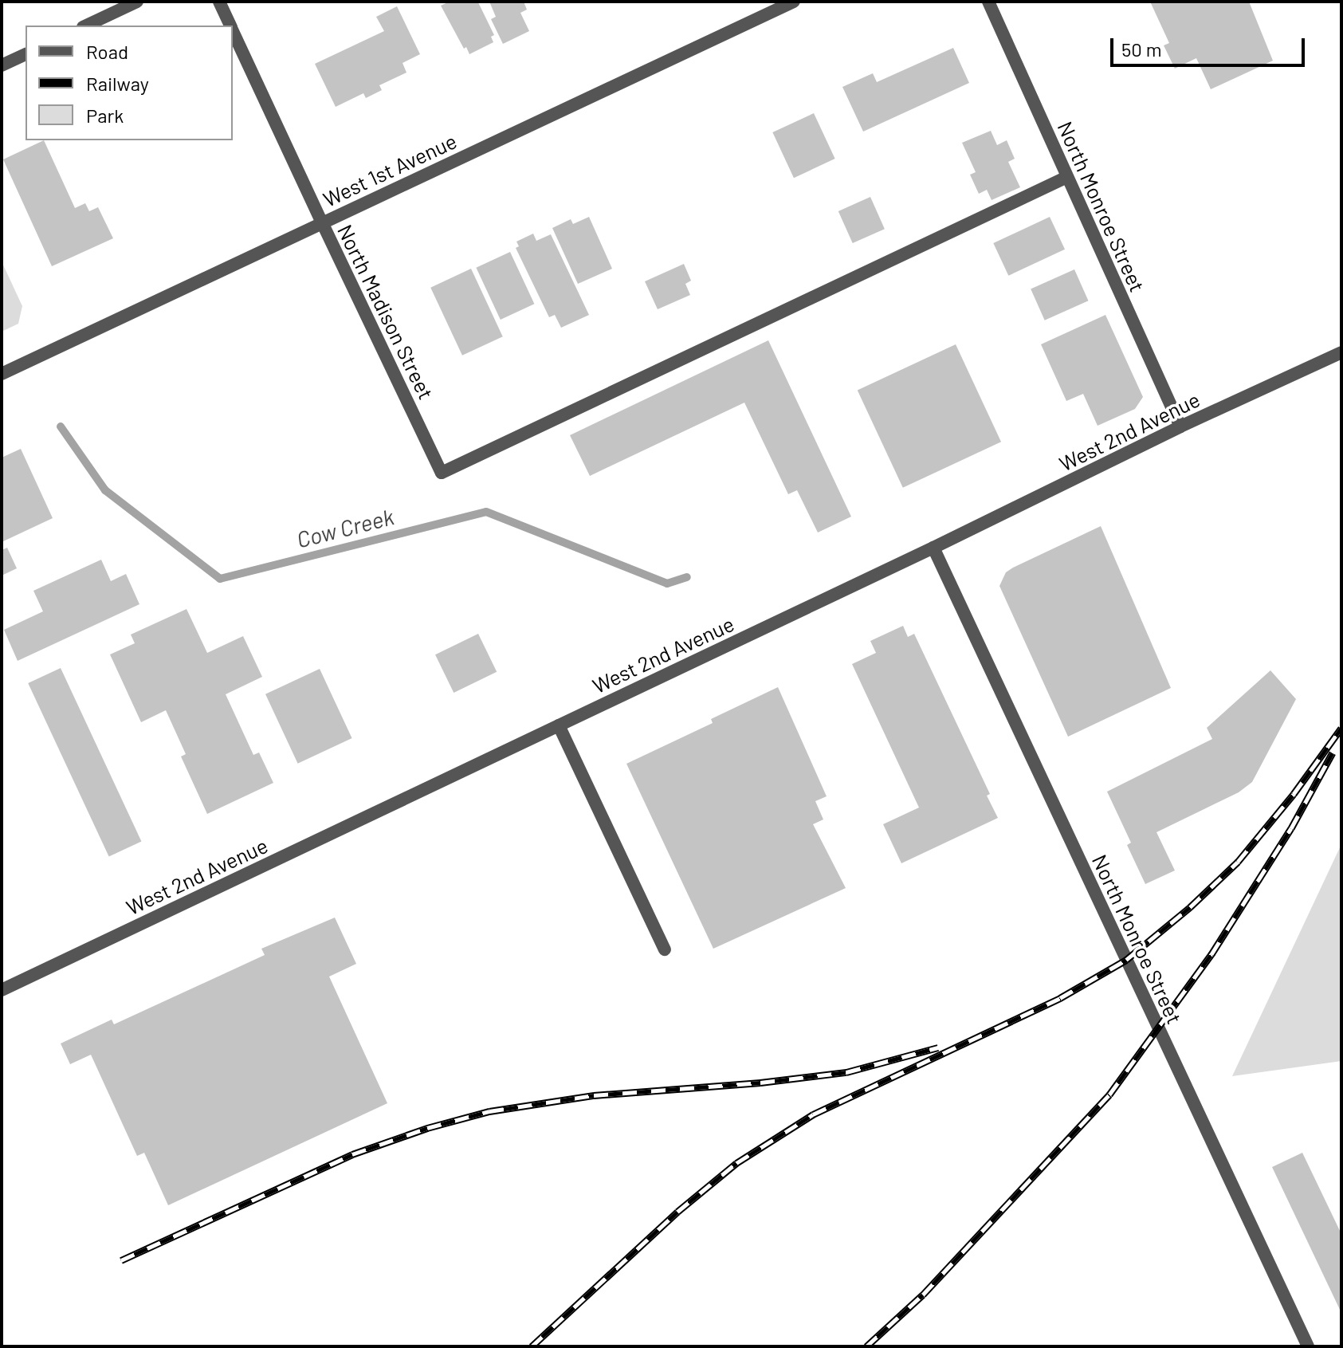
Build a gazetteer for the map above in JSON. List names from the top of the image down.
{
  "streets": {
    "street": [
      "West 1st Avenue",
      "North Monroe Street",
      "North Madison Street",
      "West 2nd Avenue"
    ]
  },
  "crossings": [
    ["West 1st Avenue", "North Madison Street"],
    ["North Monroe Street", "North Madison Street"],
    ["North Monroe Street", "West 2nd Avenue"]
  ],
  "water": ["Cow Creek"],
  "legend": ["Road", "Railway", "Park"],
  "scale_bar": "50 m"
}
